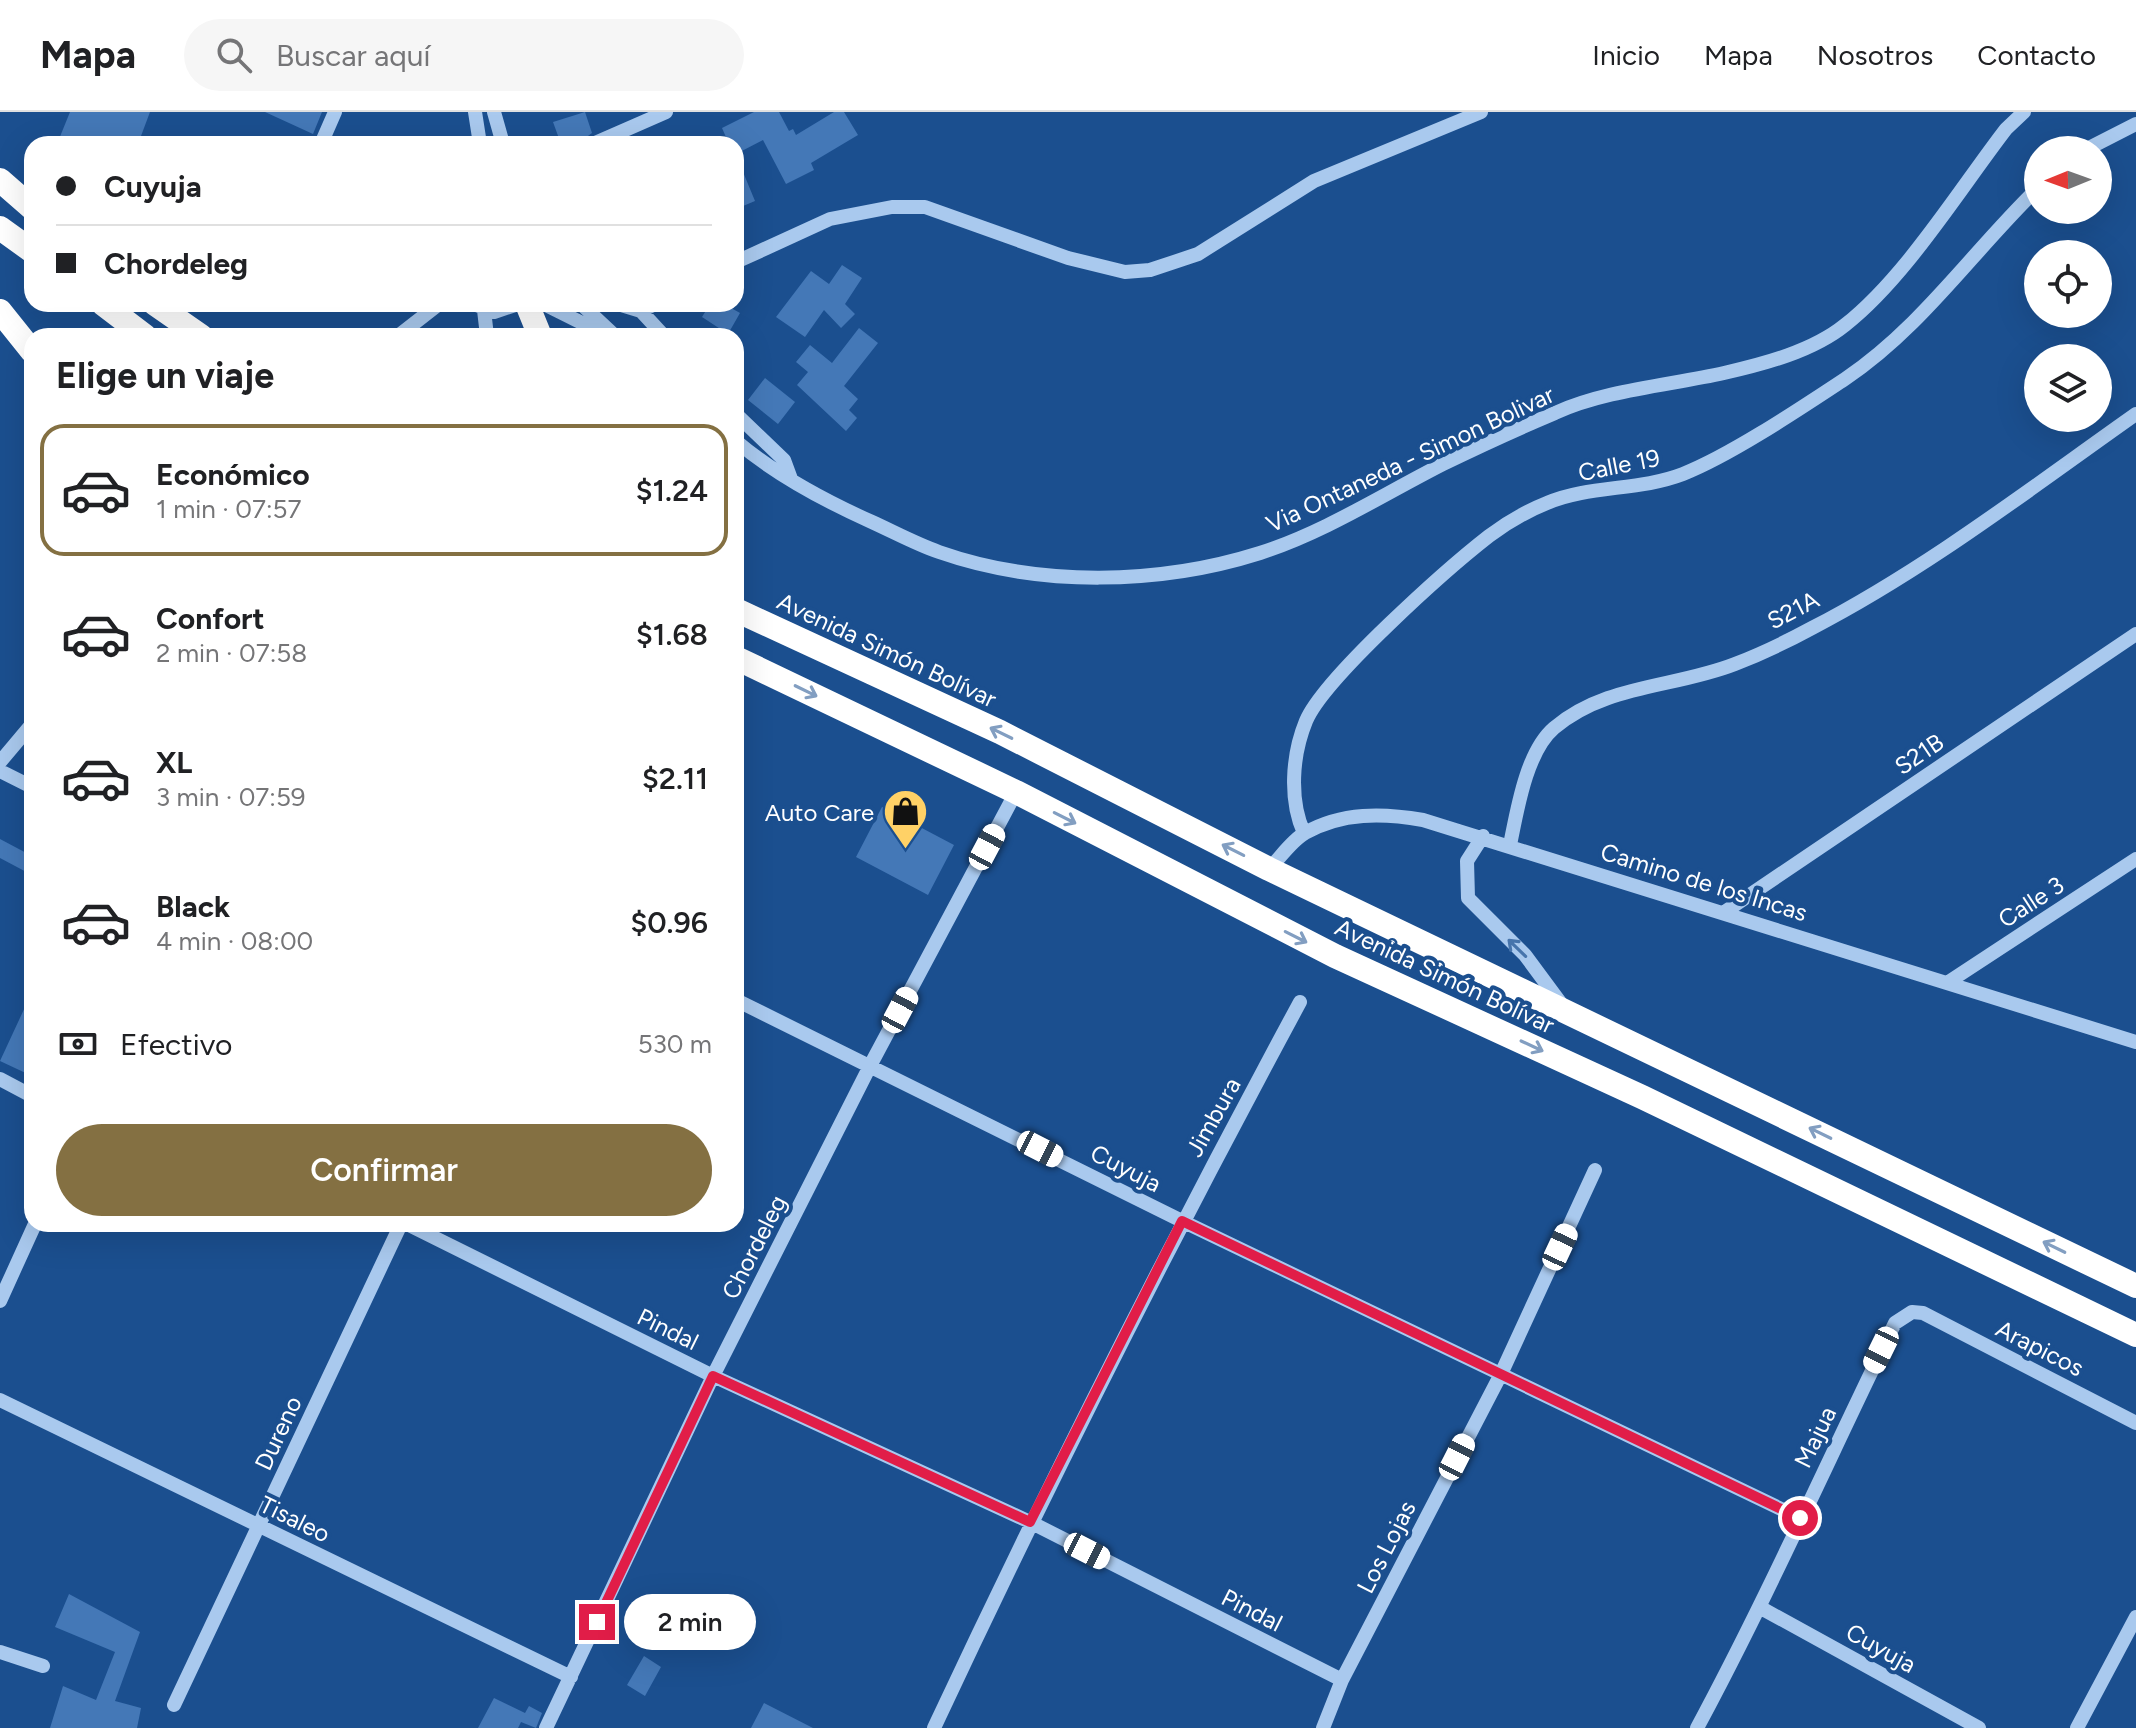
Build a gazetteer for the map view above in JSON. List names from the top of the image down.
{
  "streets": {
    "highway": ["Avenida Simón Bolívar"],
    "street": [
      "Via Ontaneda - Simon Bolivar",
      "Calle 19",
      "S21A",
      "S21B",
      "Camino de los Incas",
      "Calle 3",
      "Jimbura",
      "Cuyuja",
      "Chordeleg",
      "Pindal",
      "Arapicos",
      "Dureno",
      "Majua",
      "Tisaleo",
      "Los Lojas"
    ]
  },
  "crossings": [
    ["Calle 19", "Camino de los Incas"],
    ["S21A", "Camino de los Incas"],
    ["Avenida Simón Bolívar", "Camino de los Incas"],
    ["Avenida Simón Bolívar", "Chordeleg"],
    ["S21B", "Camino de los Incas"],
    ["Camino de los Incas", "Calle 3"],
    ["Jimbura", "Cuyuja"],
    ["Jimbura", "Pindal"],
    ["Cuyuja", "Chordeleg"],
    ["Cuyuja", "Majua"],
    ["Cuyuja", "Los Lojas"],
    ["Chordeleg", "Pindal"],
    ["Chordeleg", "Tisaleo"],
    ["Pindal", "Los Lojas"],
    ["Arapicos", "Majua"],
    ["Dureno", "Tisaleo"]
  ],
  "places": {
    "shop": ["Auto Care"]
  },
  "north": "left",
  "page": {
    "header": "Mapa",
    "search": "Buscar aquí",
    "nav": [
      "Inicio",
      "Mapa",
      "Nosotros",
      "Contacto"
    ],
    "banner": ["Cuyuja", "Chordeleg"],
    "heading": "Elige un viaje",
    "list": [
      {
        "name": "Económico",
        "note": "1 min · 07:57",
        "value": "$1.24"
      },
      {
        "name": "Confort",
        "note": "2 min · 07:58",
        "value": "$1.68"
      },
      {
        "name": "XL",
        "note": "3 min · 07:59",
        "value": "$2.11"
      },
      {
        "name": "Black",
        "note": "4 min · 08:00",
        "value": "$0.96"
      }
    ],
    "pay": ["Efectivo", "530 m"],
    "buttons": "Confirmar",
    "bubble": "2 min"
  }
}
